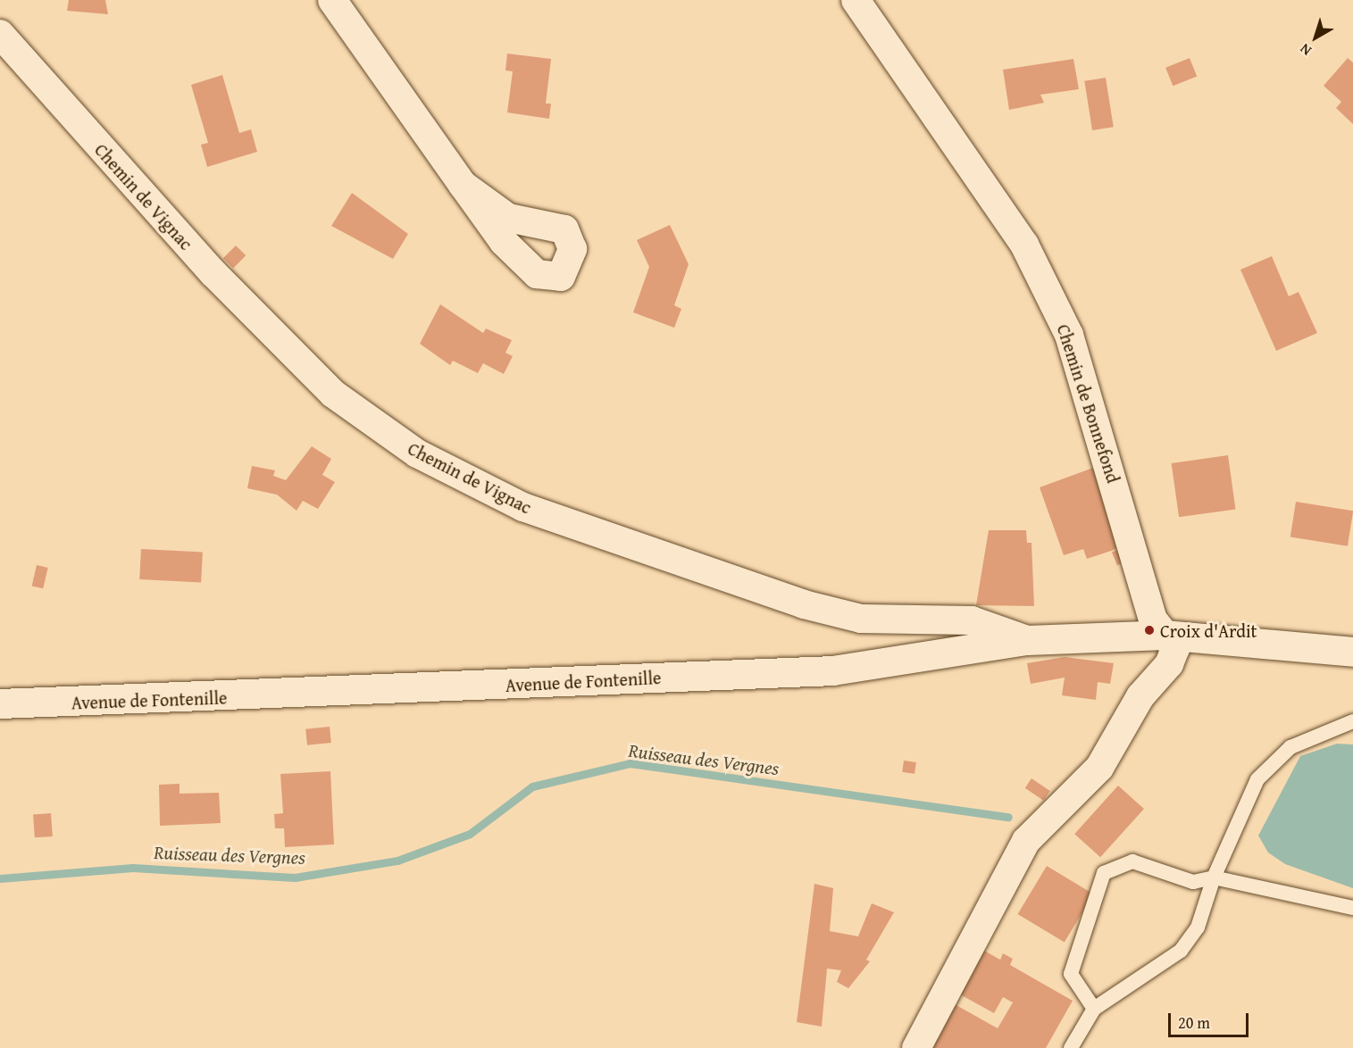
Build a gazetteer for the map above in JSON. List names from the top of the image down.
{
  "streets": {
    "street": ["Chemin de Vignac", "Chemin de Bonnefond", "Avenue de Fontenille"]
  },
  "crossings": [
    ["Chemin de Vignac", "Avenue de Fontenille"],
    ["Chemin de Bonnefond", "Avenue de Fontenille"]
  ],
  "water": ["Ruisseau des Vergnes"],
  "places": ["Croix d'Ardit"],
  "scale_bar": "20 m",
  "north": "bottom left"
}
